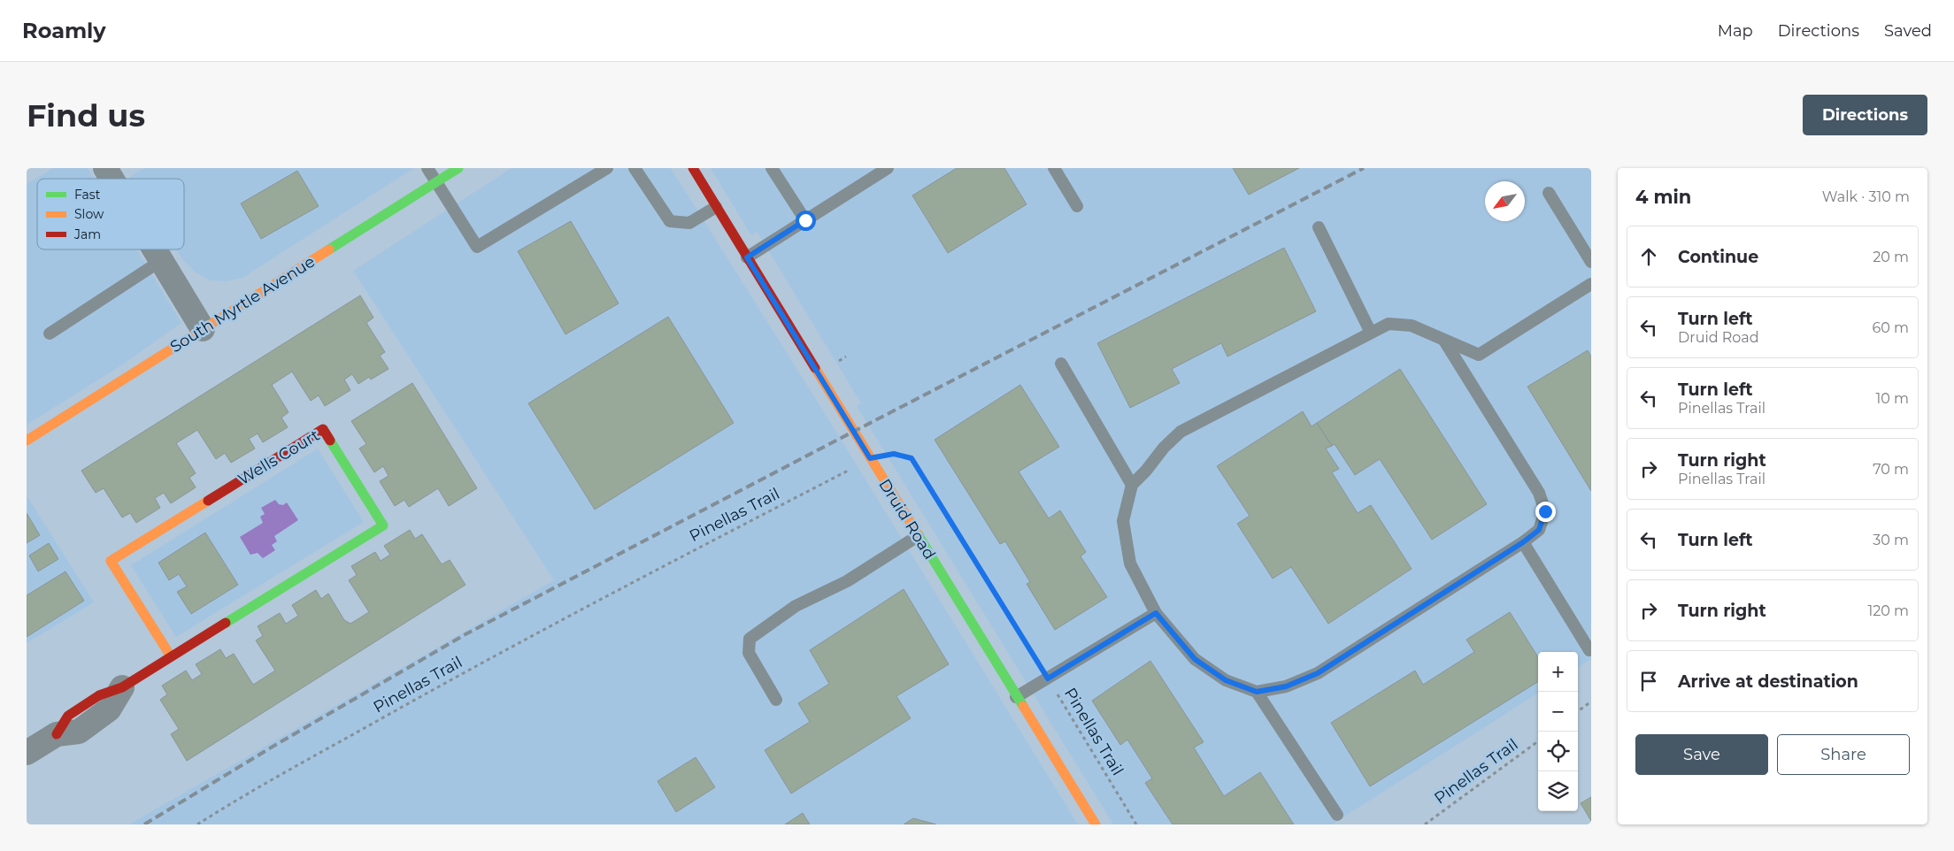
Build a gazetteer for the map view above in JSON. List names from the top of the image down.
{
  "streets": {
    "street": ["South Myrtle Avenue", "Wells Court", "Druid Road"],
    "path": ["Pinellas Trail"]
  },
  "crossings": [
    ["Pinellas Trail", "Druid Road"]
  ],
  "legend": ["Fast", "Slow", "Jam"],
  "north": "bottom left",
  "page": {
    "header": "Roamly",
    "nav": ["Map", "Directions", "Saved"],
    "buttons": [
      "Directions",
      ["Save", "Share"]
    ],
    "title": "Find us",
    "heading": ["4 min", "Walk · 310 m"],
    "list": [
      ["Continue", "20 m"],
      ["Turn left", "Druid Road", "60 m"],
      ["Turn left", "Pinellas Trail", "10 m"],
      ["Turn right", "Pinellas Trail", "70 m"],
      ["Turn left", "30 m"],
      ["Turn right", "120 m"],
      "Arrive at destination"
    ],
    "map_buttons": ["+", "−"]
  }
}
